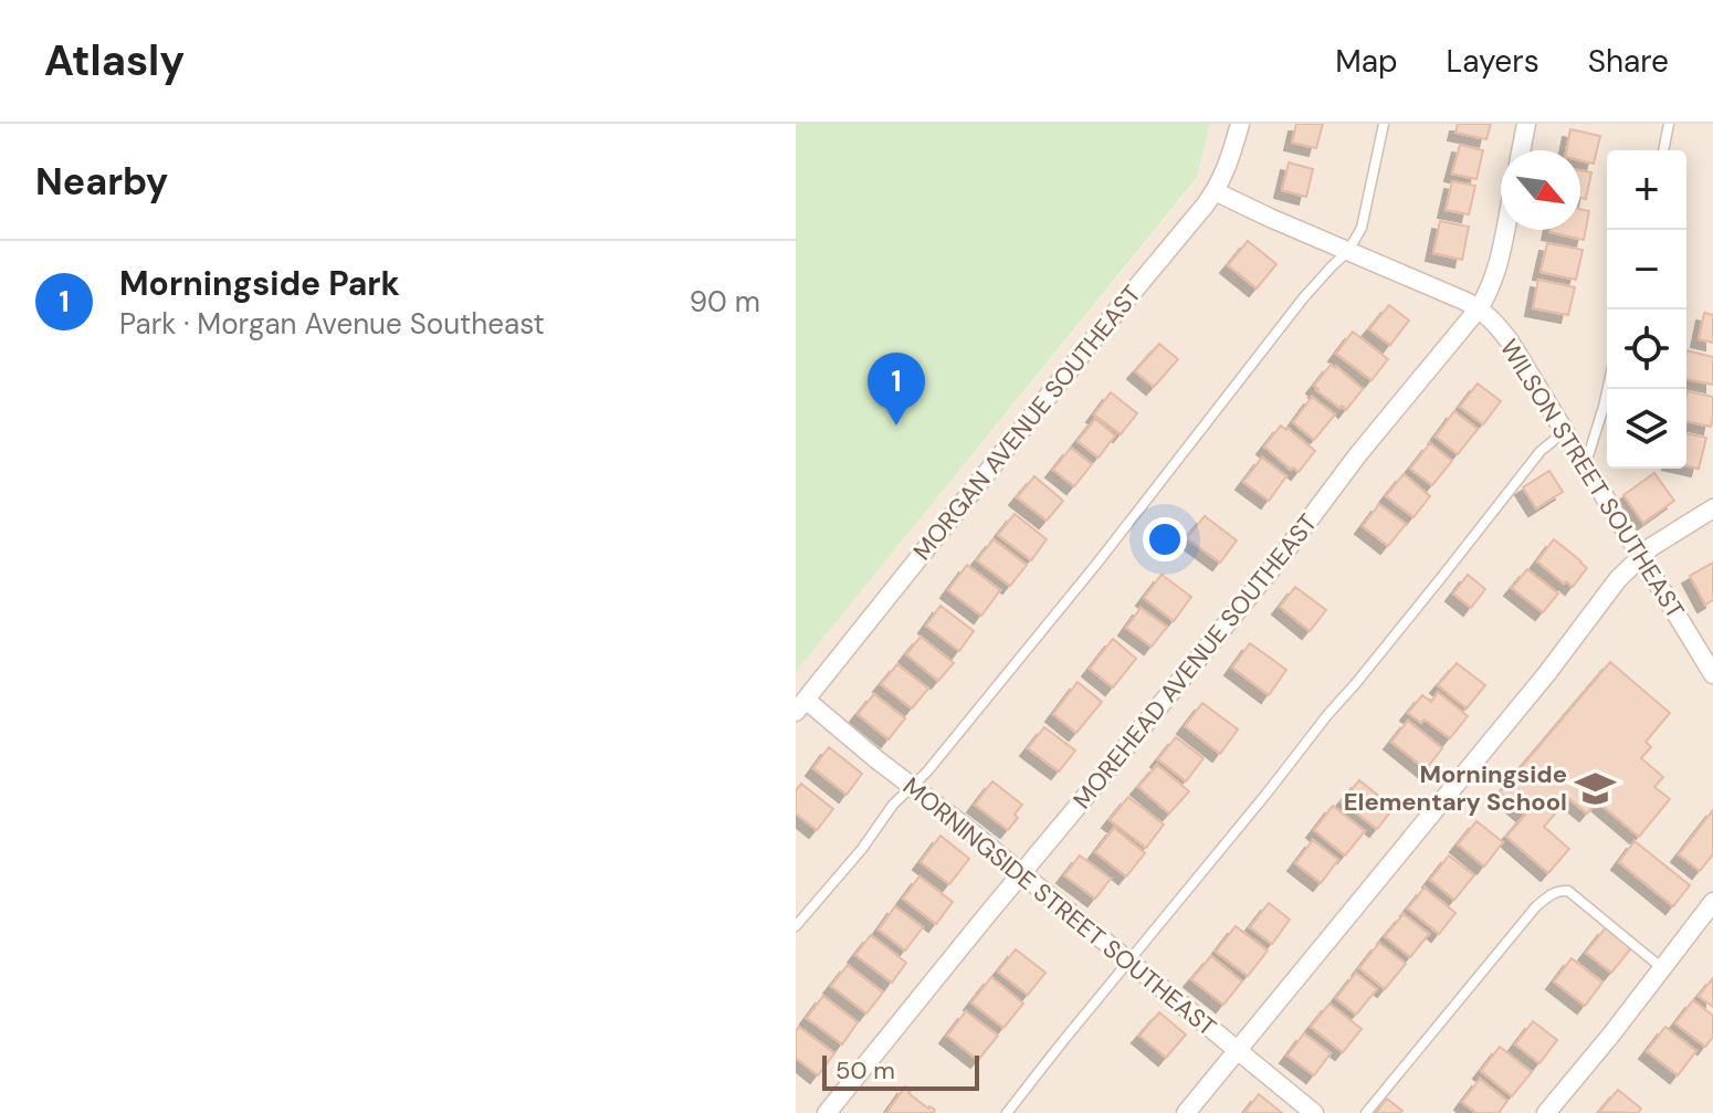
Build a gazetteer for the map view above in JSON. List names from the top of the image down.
{
  "streets": {
    "street": [
      "MORGAN AVENUE SOUTHEAST",
      "WILSON STREET SOUTHEAST",
      "MOREHEAD AVENUE SOUTHEAST",
      "MORNINGSIDE STREET SOUTHEAST"
    ]
  },
  "crossings": [
    ["MORGAN AVENUE SOUTHEAST", "WILSON STREET SOUTHEAST"],
    ["MORGAN AVENUE SOUTHEAST", "MORNINGSIDE STREET SOUTHEAST"],
    ["WILSON STREET SOUTHEAST", "MOREHEAD AVENUE SOUTHEAST"],
    ["MOREHEAD AVENUE SOUTHEAST", "MORNINGSIDE STREET SOUTHEAST"]
  ],
  "places": {
    "school or university": ["Morningside Elementary School"]
  },
  "scale_bar": "50 m",
  "north": "bottom right",
  "page": {
    "header": "Atlasly",
    "nav": ["Map", "Layers", "Share"],
    "heading": "Nearby",
    "map_buttons": ["+", "−"],
    "list": [
      {
        "mark": "1",
        "name": "Morningside Park",
        "note": "Park · Morgan Avenue Southeast",
        "value": "90 m"
      }
    ],
    "pins": "1",
    "scale": "50 m"
  }
}
